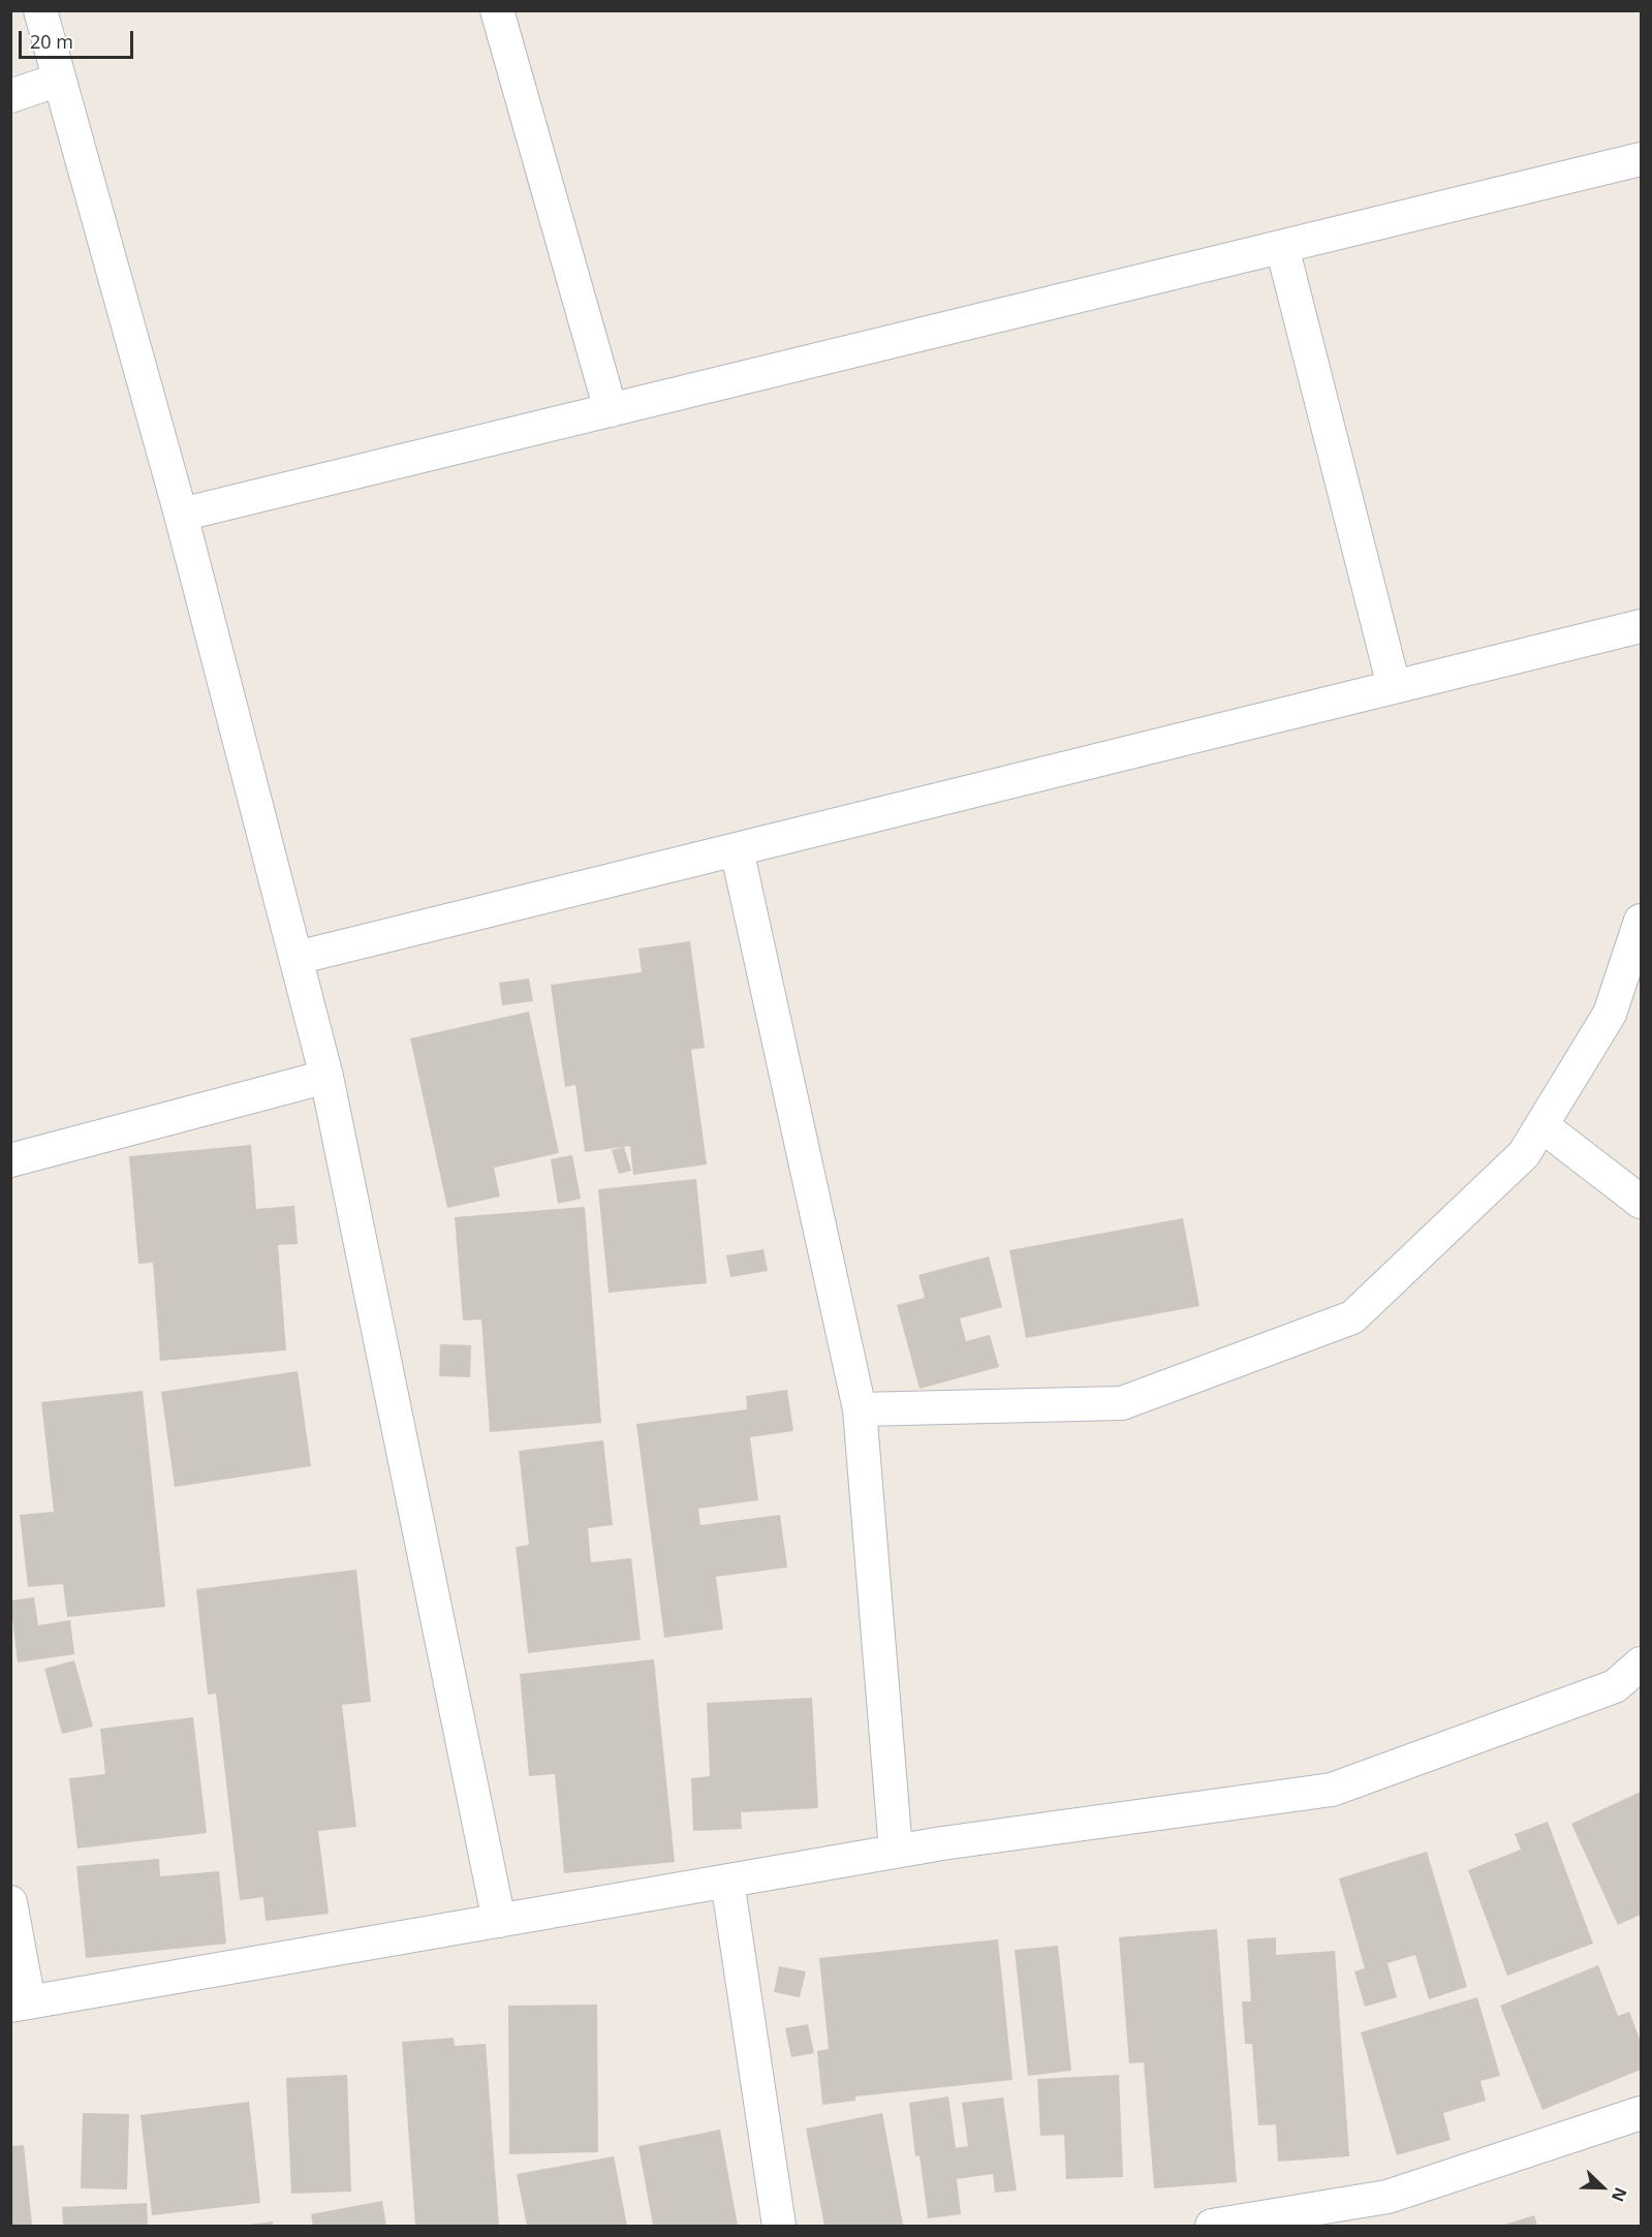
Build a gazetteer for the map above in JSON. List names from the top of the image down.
{
  "scale_bar": "20 m",
  "north": "bottom right"
}
